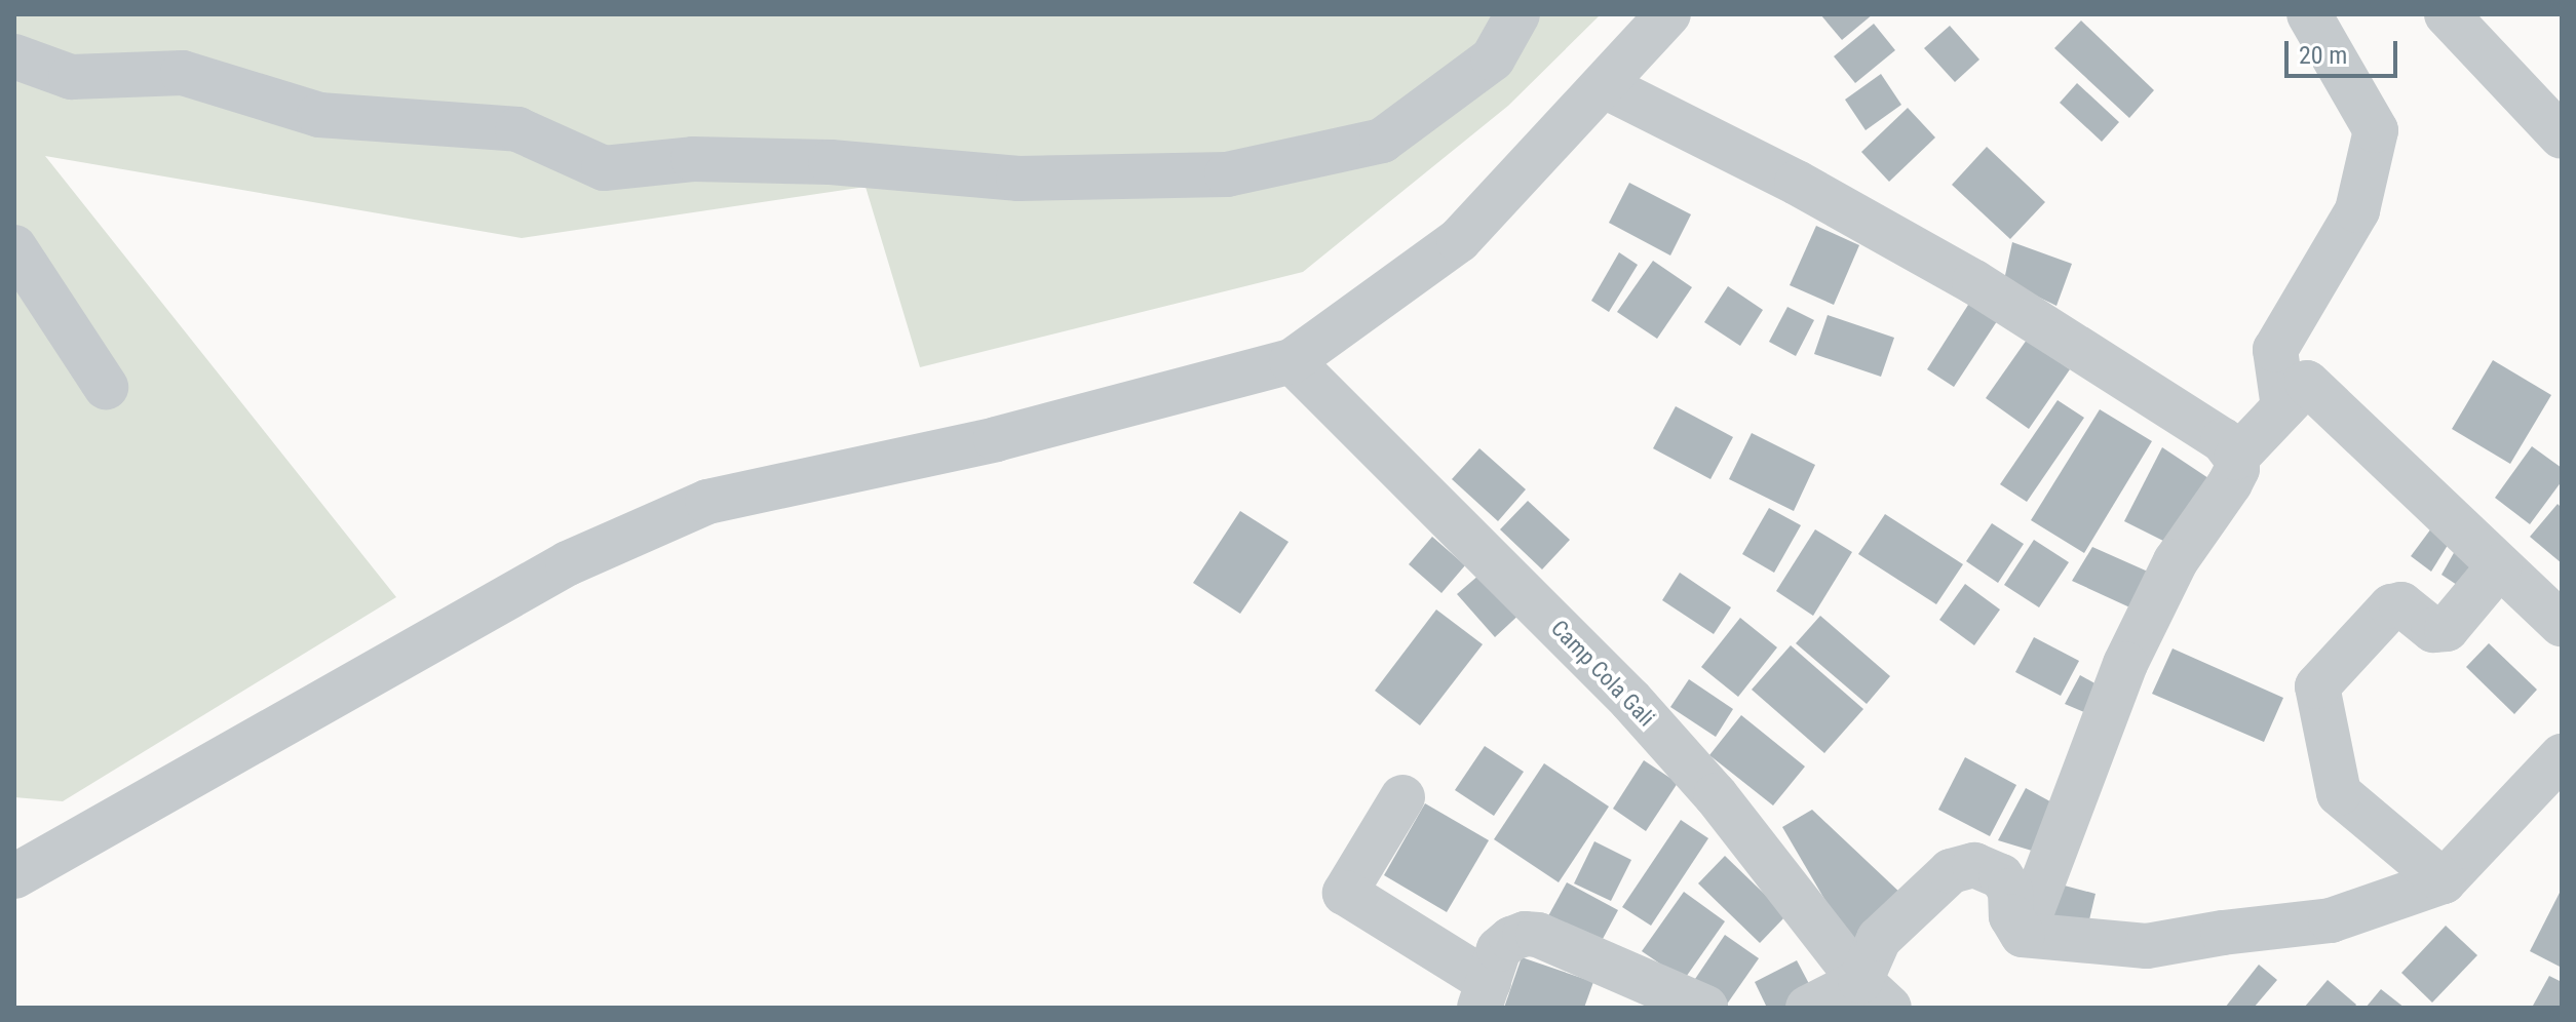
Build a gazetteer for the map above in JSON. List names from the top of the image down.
{
  "streets": {
    "street": ["Camp Cola Gali"]
  },
  "scale_bar": "20 m"
}
